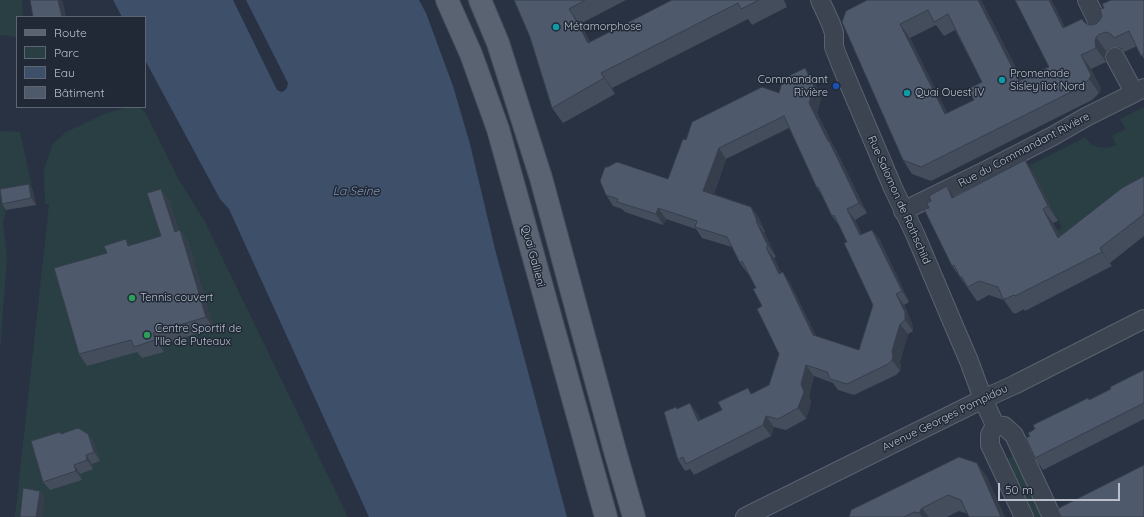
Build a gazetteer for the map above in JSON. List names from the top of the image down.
{
  "streets": {
    "main road": ["Quai Gallieni"],
    "street": ["Rue du Commandant Rivière", "Rue Salomon de Rothschild", "Avenue Georges Pompidou"]
  },
  "crossings": [
    ["Rue du Commandant Rivière", "Rue Salomon de Rothschild"],
    ["Rue Salomon de Rothschild", "Avenue Georges Pompidou"]
  ],
  "water": ["La Seine"],
  "places": [
    "Métamorphose",
    "Promenade Sisley îlot Nord",
    "Commandant Rivière",
    "Quai Ouest IV",
    "Tennis couvert",
    "Centre Sportif de l'Ile de Puteaux"
  ],
  "legend": [
    "Route",
    "Parc",
    "Eau",
    "Bâtiment"
  ],
  "scale_bar": "50 m"
}
